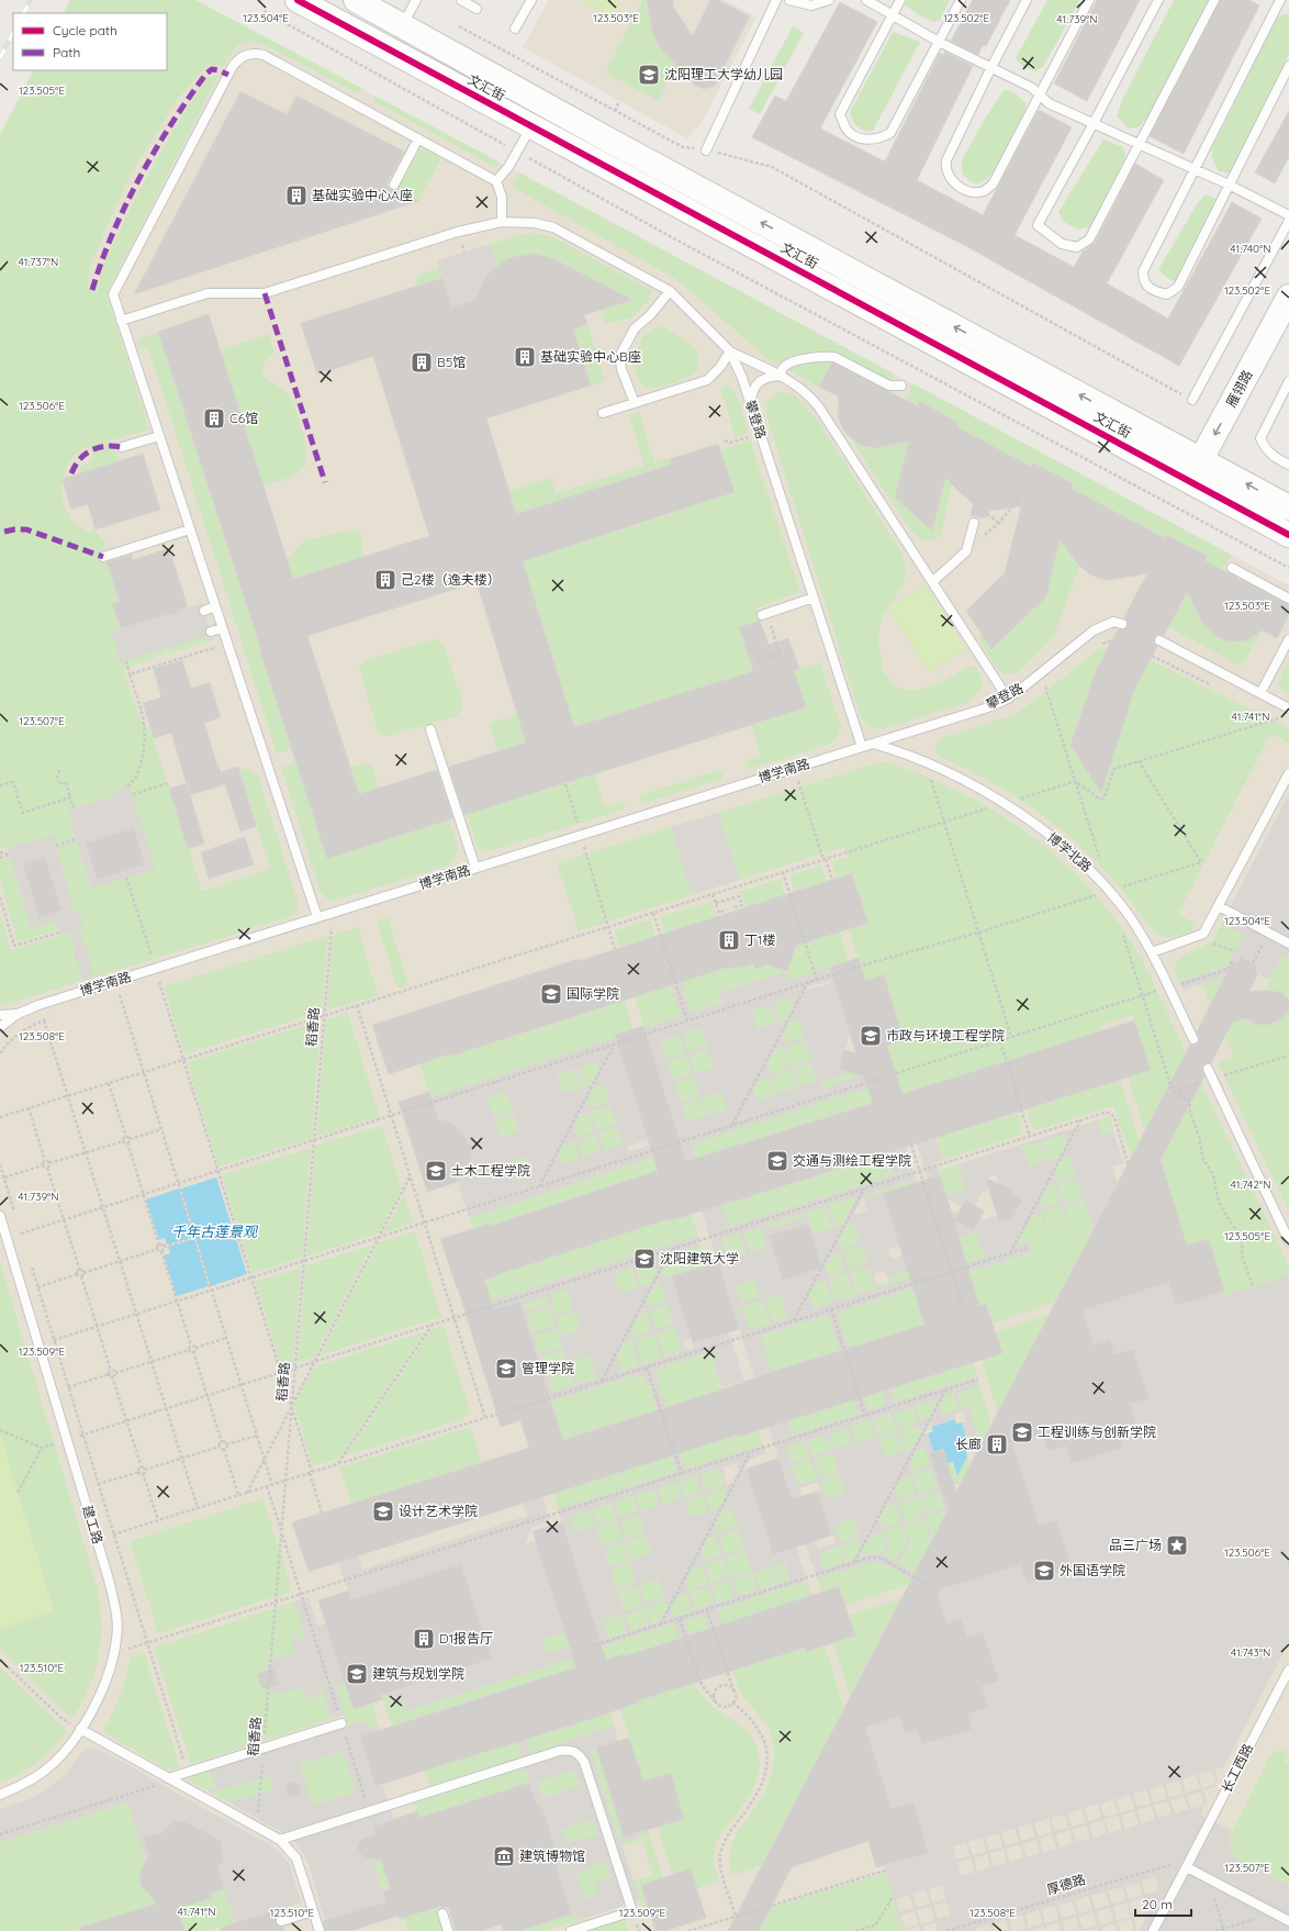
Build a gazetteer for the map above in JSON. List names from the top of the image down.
{
  "streets": {
    "street": ["文汇街", "雁翎路"],
    "lane": [
      "攀登路",
      "博学南路",
      "博学北路",
      "建工路",
      "长工西路"
    ],
    "path": ["稻香路", "厚德路"]
  },
  "crossings": [
    ["文汇街", "雁翎路"],
    ["攀登路", "博学南路"],
    ["攀登路", "博学北路"],
    ["博学南路", "博学北路"],
    ["长工西路", "厚德路"]
  ],
  "water": ["千年古莲景观"],
  "places": {
    "school or university": [
      "沈阳理工大学幼儿园",
      "国际学院",
      "市政与环境工程学院",
      "交通与测绘工程学院",
      "土木工程学院",
      "沈阳建筑大学",
      "管理学院",
      "工程训练与创新学院",
      "设计艺术学院",
      "外国语学院",
      "建筑与规划学院"
    ],
    "building": [
      "基础实验中心A座",
      "基础实验中心B座",
      "B5馆",
      "C6馆",
      "己2楼（逸夫楼）",
      "丁1楼",
      "长廊",
      "D1报告厅"
    ],
    "place": ["品三广场"],
    "museum": ["建筑博物馆"]
  },
  "legend": ["Cycle path", "Path"],
  "scale_bar": "20 m",
  "coordinates": [
    "123.502°E",
    "123.504°E",
    "123.503°E",
    "41.739°N",
    "123.505°E",
    "41.740°N",
    "41.737°N",
    "123.506°E",
    "41.741°N",
    "123.507°E",
    "123.508°E",
    "41.742°N",
    "123.509°E",
    "41.743°N",
    "123.510°E"
  ]
}
